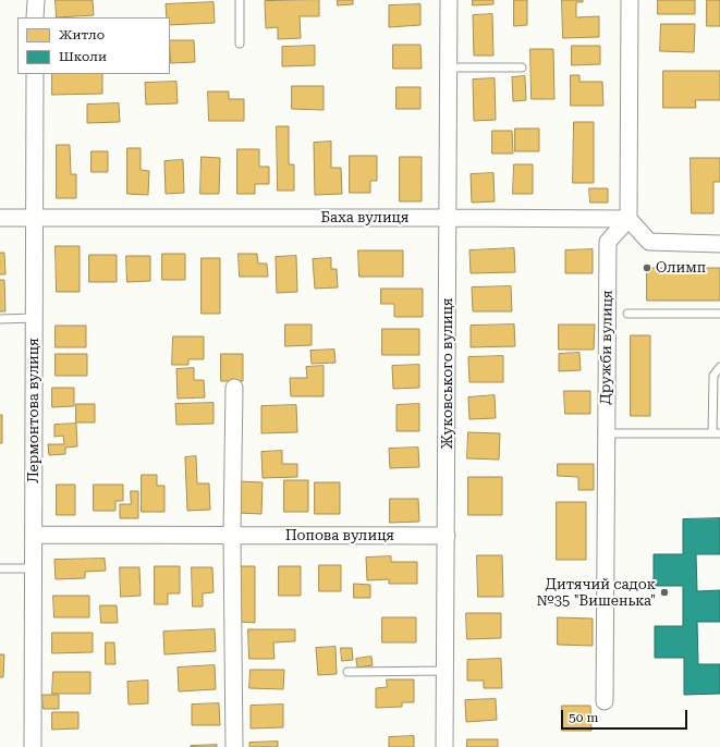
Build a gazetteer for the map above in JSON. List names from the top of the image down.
{
  "streets": {
    "street": [
      "Баха вулиця",
      "Дружби вулиця",
      "Жуковського вулиця",
      "Лермонтова вулиця",
      "Попова вулиця"
    ]
  },
  "crossings": [
    ["Баха вулиця", "Дружби вулиця"],
    ["Баха вулиця", "Жуковського вулиця"],
    ["Баха вулиця", "Лермонтова вулиця"],
    ["Жуковського вулиця", "Попова вулиця"],
    ["Лермонтова вулиця", "Попова вулиця"]
  ],
  "places": ["Олимп", "Дитячий садок №35 \"Вишенька\""],
  "legend": ["Житло", "Школи"],
  "scale_bar": "50 m"
}
